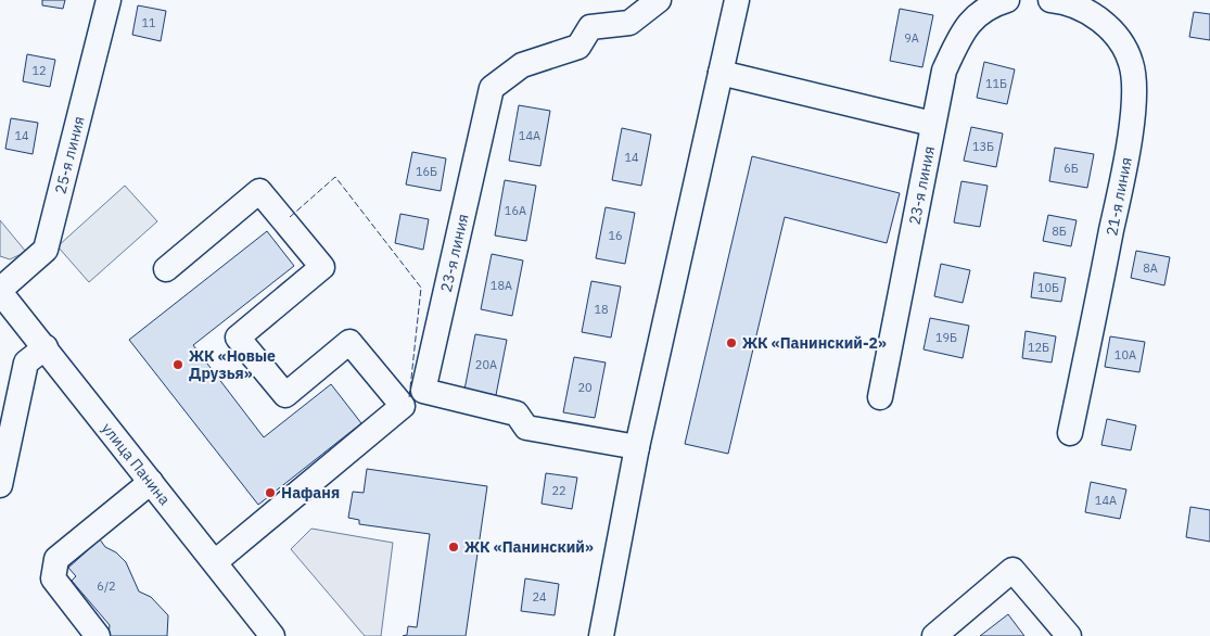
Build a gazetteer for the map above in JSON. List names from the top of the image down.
{
  "streets": {
    "street": [
      "25-я линия",
      "23-я линия",
      "21-я линия",
      "улица Панина"
    ]
  },
  "crossings": [
    ["25-я линия", "улица Панина"]
  ],
  "places": [
    "ЖК «Панинский-2»",
    "ЖК «Новые Друзья»",
    "Нафаня",
    "ЖК «Панинский»"
  ],
  "house_numbers": [
    "11",
    "9А",
    "12",
    "11Б",
    "14",
    "14А",
    "13Б",
    "14",
    "6Б",
    "16Б",
    "16А",
    "8Б",
    "16",
    "8А",
    "18А",
    "10Б",
    "18",
    "19Б",
    "12Б",
    "10А",
    "20А",
    "20",
    "22",
    "14А",
    "6/2",
    "24"
  ]
}
